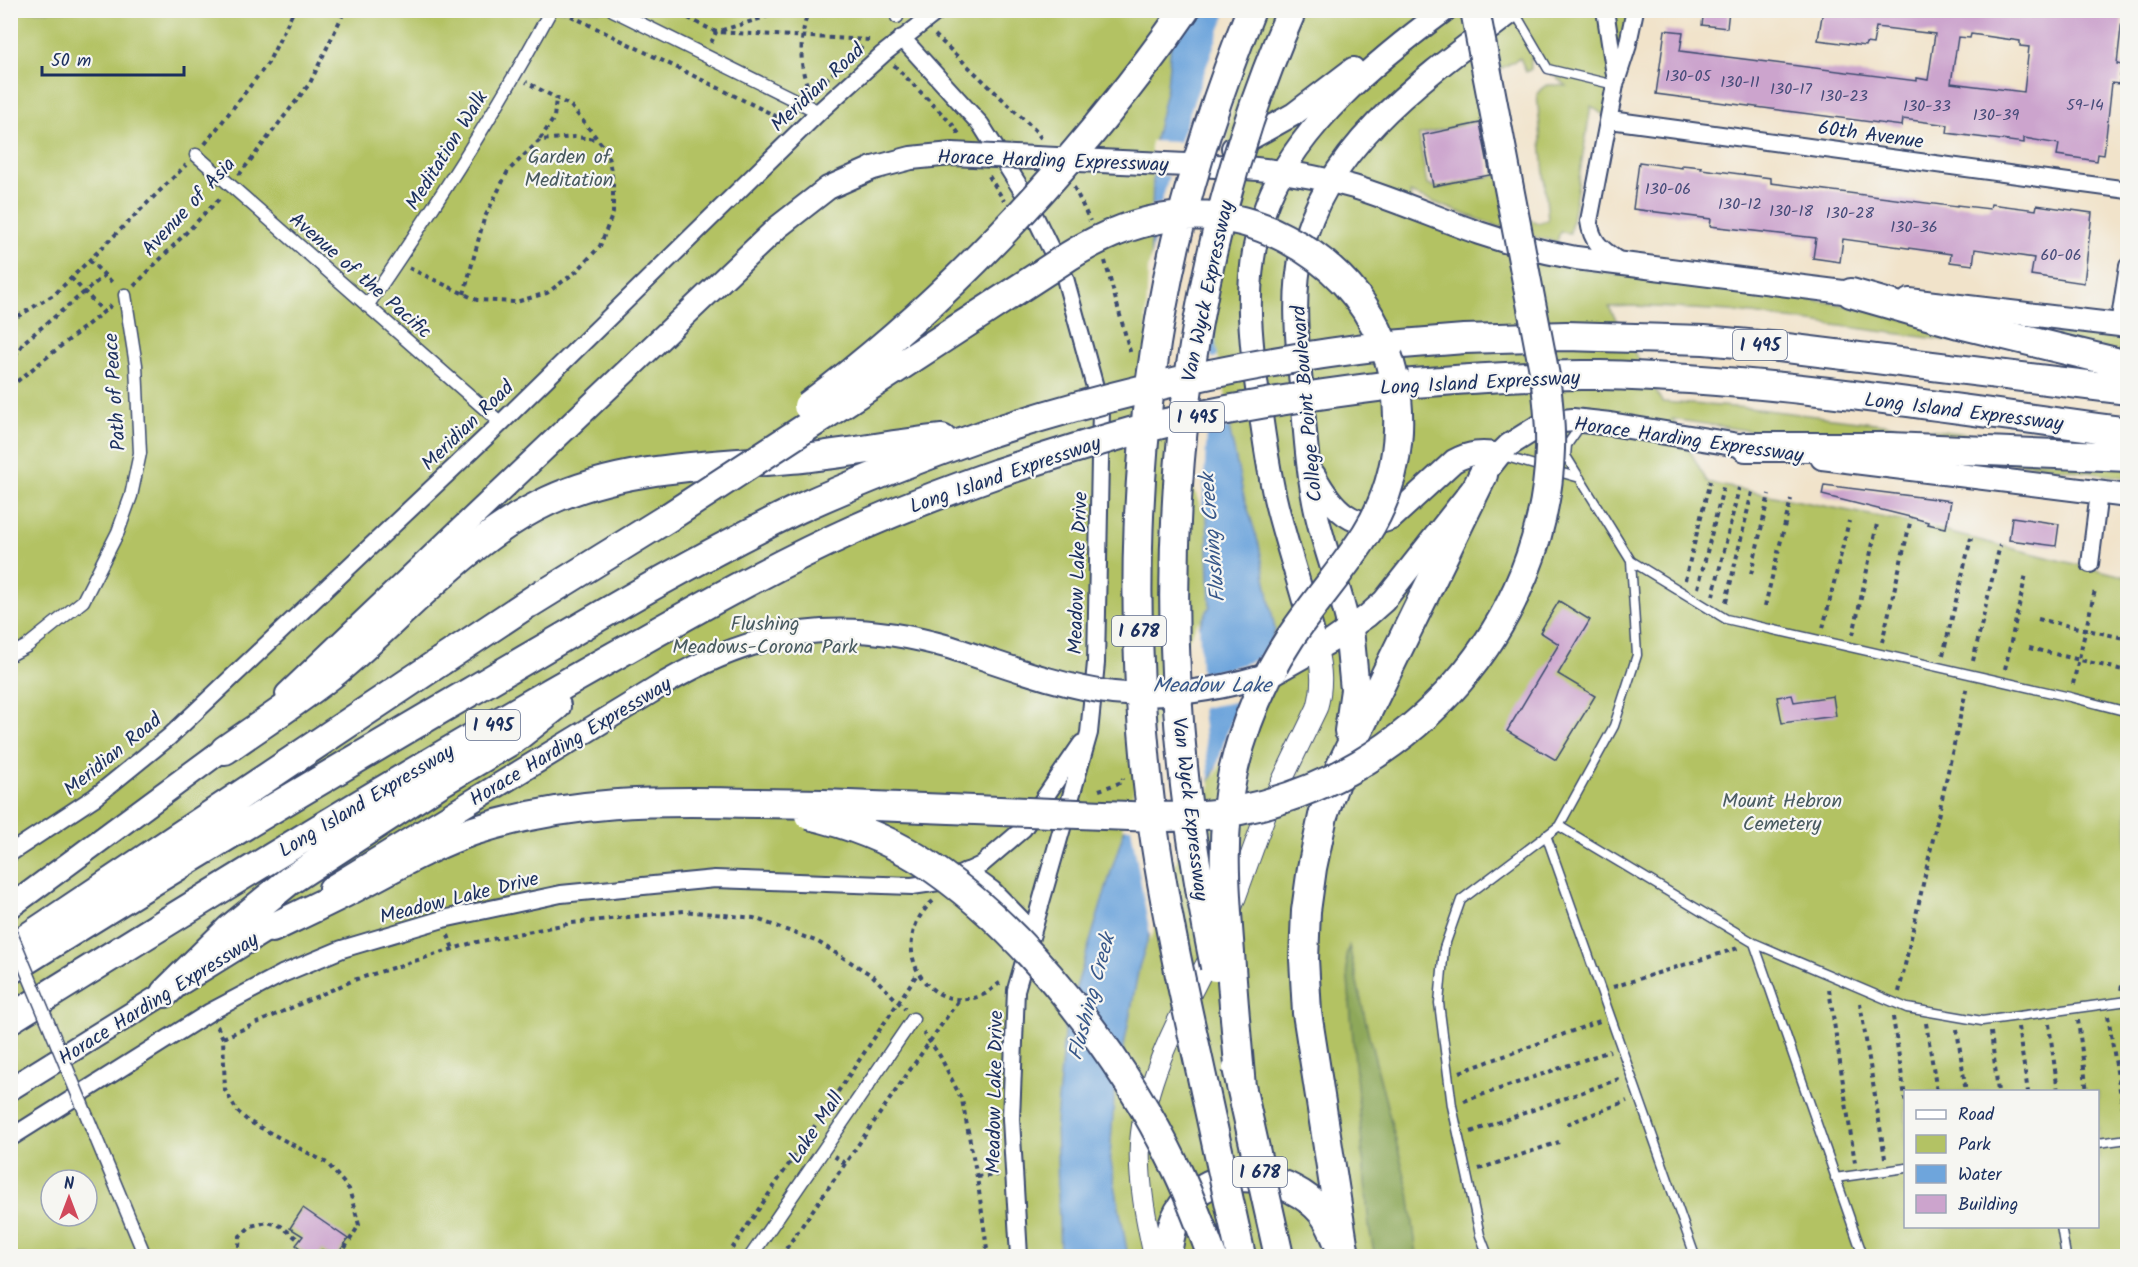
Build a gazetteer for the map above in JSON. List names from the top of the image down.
{
  "streets": {
    "highway": [
      "Van Wyck Expressway",
      "I 495",
      "Long Island Expressway",
      "I 678"
    ],
    "main road": ["Horace Harding Expressway", "College Point Boulevard"],
    "street": [
      "Meridian Road",
      "60th Avenue",
      "Meditation Walk",
      "Avenue of the Pacific",
      "Path of Peace",
      "Meadow Lake Drive",
      "Lake Mall"
    ],
    "path": ["Avenue of Asia"]
  },
  "crossings": [
    ["Meridian Road", "Avenue of the Pacific"],
    ["Meridian Road", "Meadow Lake Drive"],
    ["Meditation Walk", "Avenue of the Pacific"],
    ["Horace Harding Expressway", "College Point Boulevard"],
    ["Avenue of Asia", "Avenue of the Pacific"],
    ["Avenue of Asia", "Path of Peace"]
  ],
  "water": ["Flushing Creek", "Meadow Lake"],
  "parks": ["Garden of Meditation", "Flushing Meadows-Corona Park", "Mount Hebron Cemetery"],
  "house_numbers": [
    "130-05",
    "130-11",
    "130-17",
    "130-23",
    "59-14",
    "130-33",
    "130-39",
    "130-06",
    "130-12",
    "130-18",
    "130-28",
    "130-36",
    "60-06"
  ],
  "legend": [
    "Road",
    "Park",
    "Water",
    "Building"
  ],
  "scale_bar": "50 m",
  "north": "top"
}
